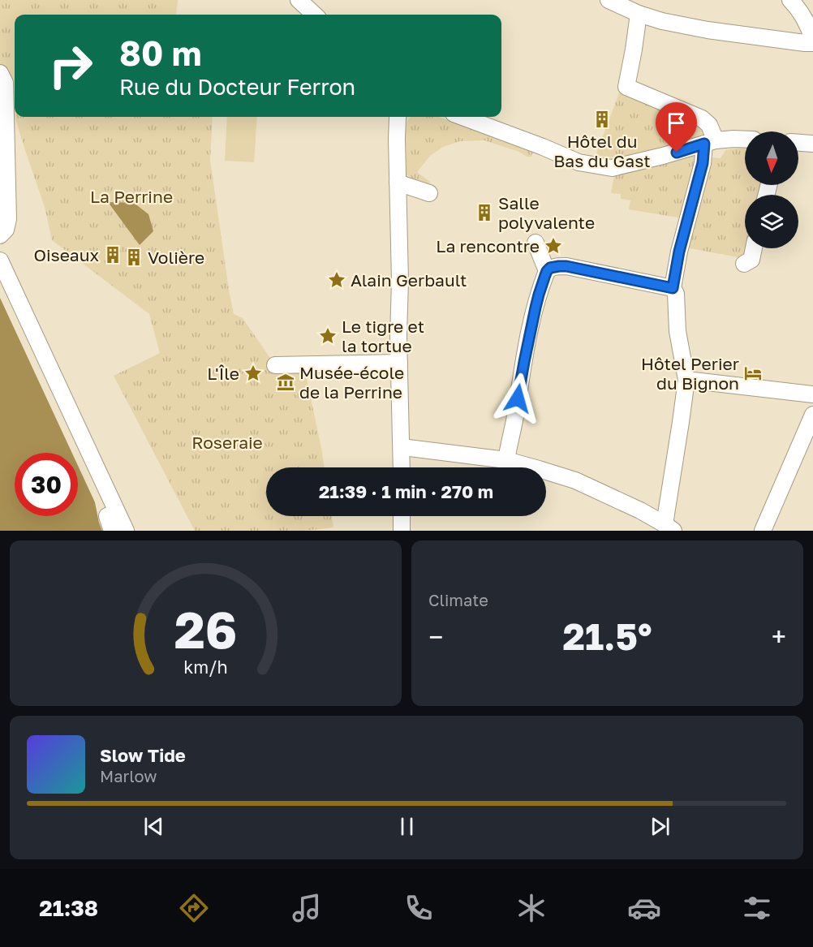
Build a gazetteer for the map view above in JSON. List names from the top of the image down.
{
  "parks": ["La Perrine", "Roseraie"],
  "places": {
    "building": [
      "Hôtel du Bas du Gast",
      "Salle polyvalente",
      "Oiseaux",
      "Volière"
    ],
    "place": [
      "La rencontre",
      "Alain Gerbault",
      "Le tigre et la tortue",
      "L'Île"
    ],
    "hotel": ["Hôtel Perier du Bignon"],
    "museum": ["Musée-école de la Perrine"]
  },
  "north": "bottom",
  "page": {
    "turn": ["80 m", "Rue du Docteur Ferron"],
    "limit": "30",
    "trip": "21:39 · 1 min · 270 m",
    "tile": "Climate",
    "heat": ["−", "21.5°", "+"],
    "song": ["Slow Tide", "Marlow"],
    "tabs": "21:38",
    "gauge": ["26", "km/h"]
  }
}
